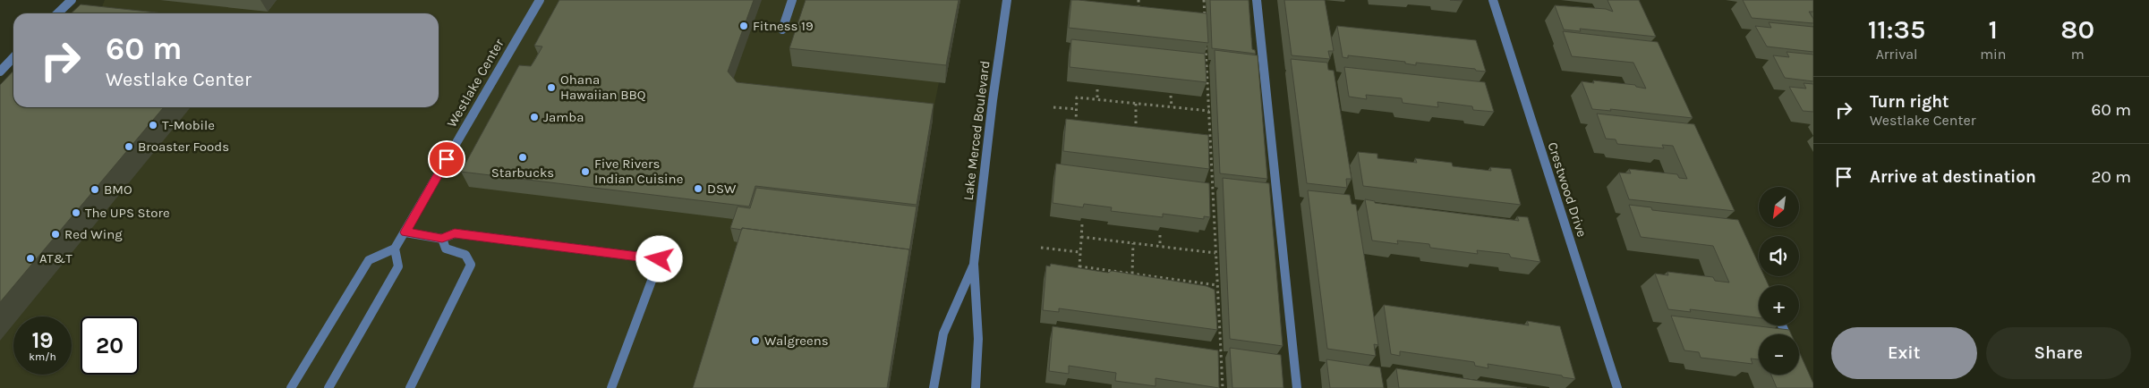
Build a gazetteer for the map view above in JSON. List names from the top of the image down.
{
  "streets": {
    "street": ["Westlake Center", "Lake Merced Boulevard", "Crestwood Drive"]
  },
  "places": [
    "Fitness 19",
    "Ohana Hawaiian BBQ",
    "Jamba",
    "T-Mobile",
    "Broaster Foods",
    "Starbucks",
    "Five Rivers Indian Cuisine",
    "DSW",
    "BMO",
    "The UPS Store",
    "Red Wing",
    "AT&T",
    "Walgreens"
  ],
  "north": "bottom left",
  "page": {
    "eta": [
      "11:35",
      "Arrival",
      "1",
      "min",
      "80",
      "m"
    ],
    "turn": ["60 m", "Westlake Center"],
    "list": [
      {
        "name": "Turn right",
        "note": "Westlake Center",
        "value": "60 m"
      },
      {
        "name": "Arrive at destination",
        "value": "20 m"
      }
    ],
    "map_buttons": ["+", "−"],
    "speed": "19 km/h",
    "limit": "20",
    "buttons": ["Exit", "Share"]
  }
}
